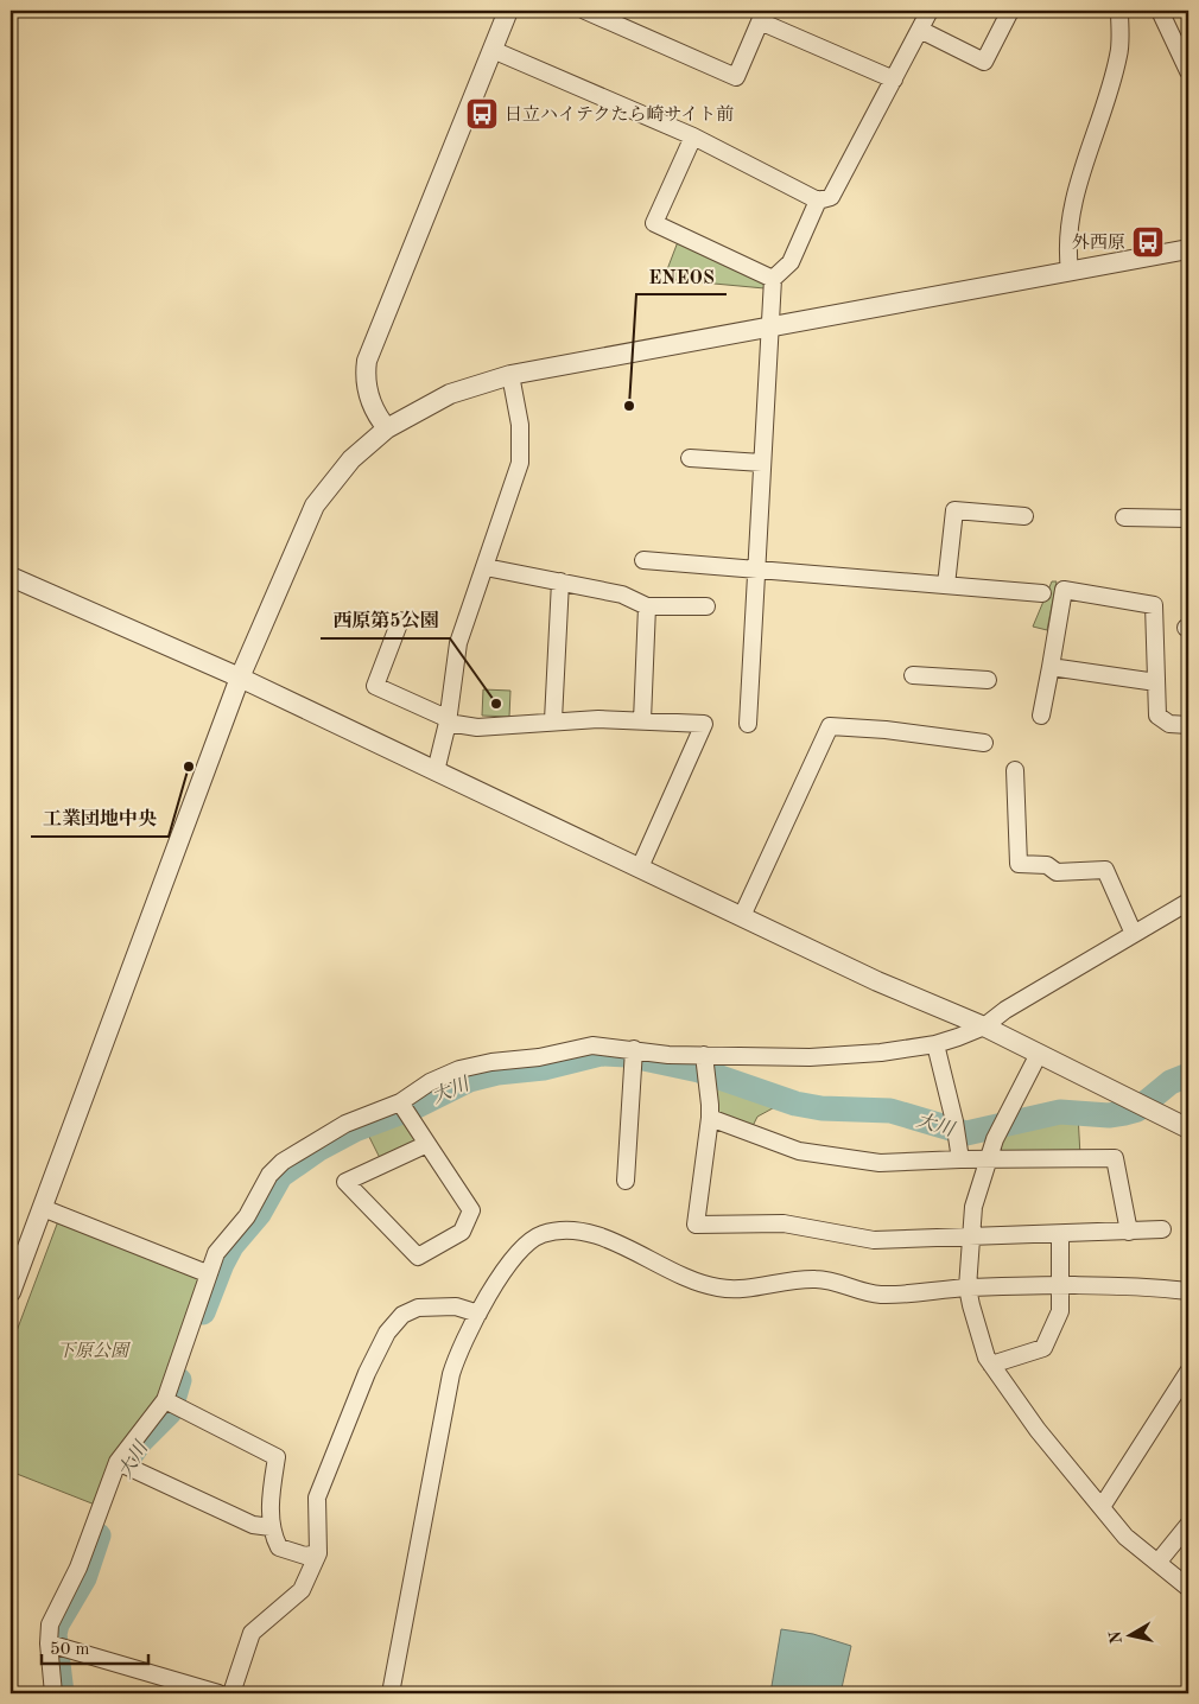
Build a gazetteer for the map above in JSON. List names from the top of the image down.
{
  "water": ["大川"],
  "parks": ["下原公園"],
  "places": {
    "bus stop": ["日立ハイテクたら崎サイト前", "外西原"],
    "other": ["ENEOS", "西原第5公園", "工業団地中央"]
  },
  "scale_bar": "50 m",
  "north": "left"
}
